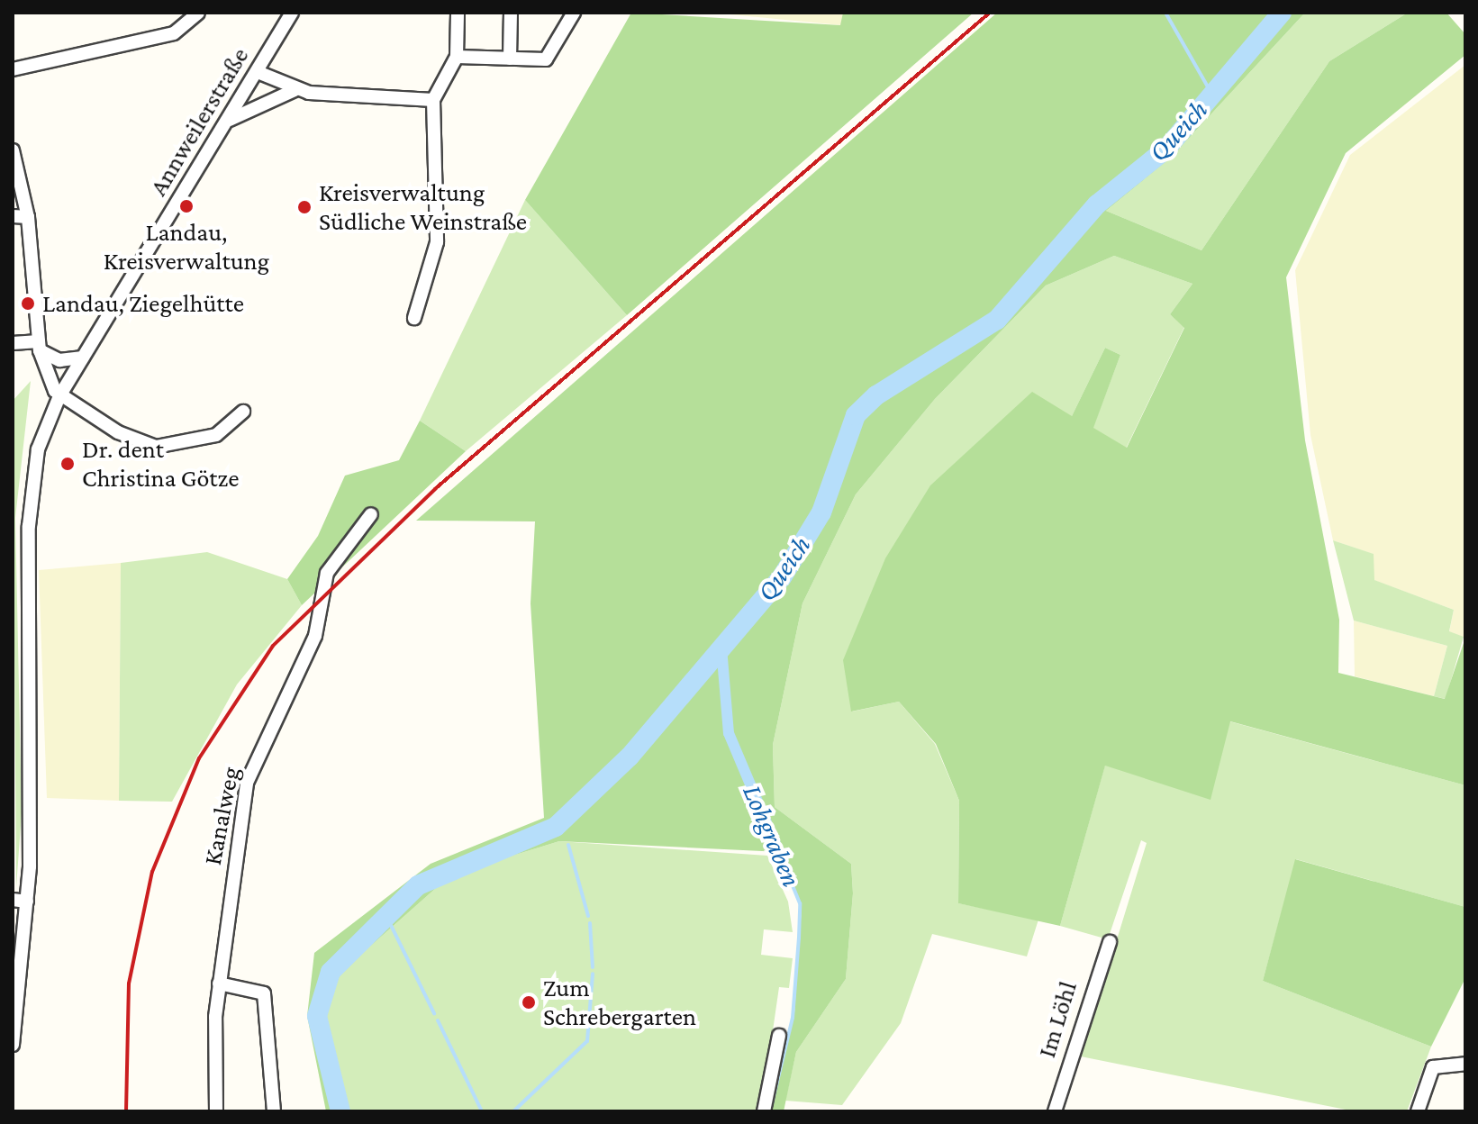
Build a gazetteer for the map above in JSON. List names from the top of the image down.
{
  "streets": {
    "street": ["Annweilerstraße", "Kanalweg", "Im Löhl"]
  },
  "water": ["Queich", "Lohgraben"],
  "places": [
    "Landau, Kreisverwaltung",
    "Kreisverwaltung Südliche Weinstraße",
    "Landau, Ziegelhütte",
    "Dr. dent Christina Götze",
    "Zum Schrebergarten"
  ]
}
